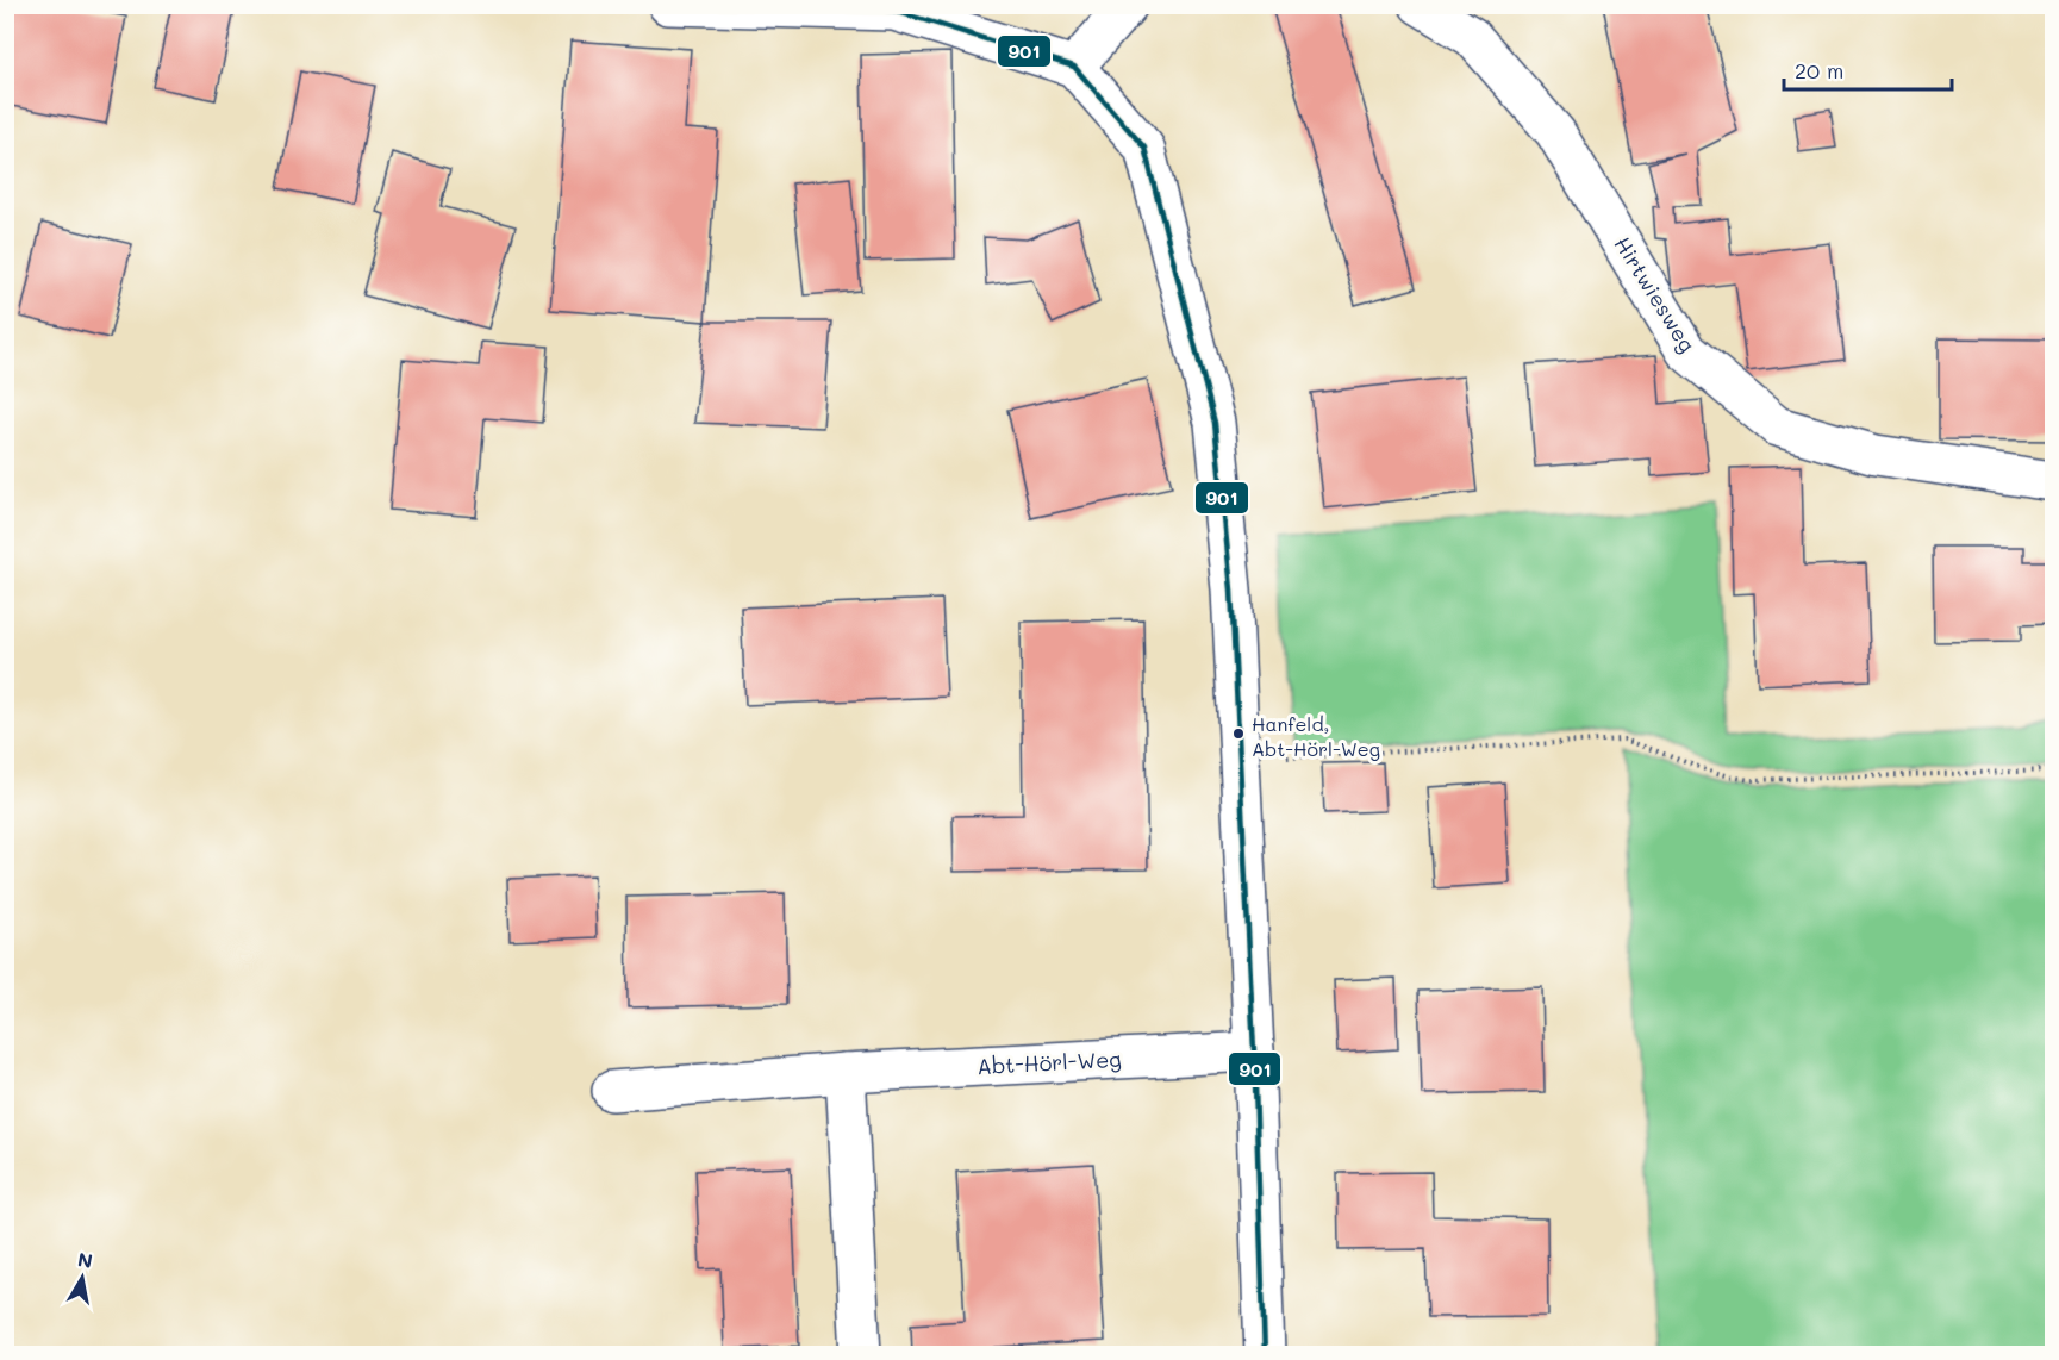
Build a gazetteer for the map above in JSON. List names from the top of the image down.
{
  "streets": {
    "street": ["Hirtwiesweg", "Abt-Hörl-Weg"]
  },
  "places": ["Hanfeld, Abt-Hörl-Weg"],
  "lines": ["transit line 901"],
  "scale_bar": "20 m",
  "north": "top"
}
